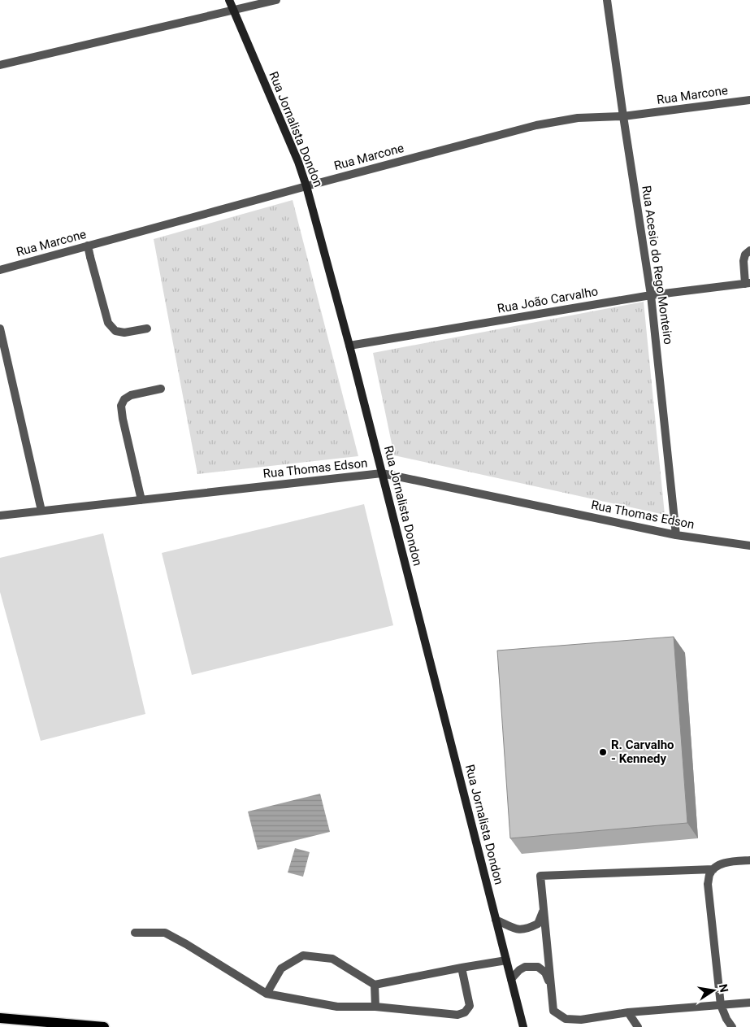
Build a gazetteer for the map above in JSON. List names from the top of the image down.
{
  "streets": {
    "main road": ["Rua Jornalista Dondon"],
    "street": [
      "Rua Marcone",
      "Rua Acesio do Rego Monteiro",
      "Rua João Carvalho",
      "Rua Thomas Edson"
    ]
  },
  "crossings": [
    ["Rua Marcone", "Rua Jornalista Dondon"],
    ["Rua Marcone", "Rua Acesio do Rego Monteiro"],
    ["Rua Jornalista Dondon", "Rua João Carvalho"],
    ["Rua Jornalista Dondon", "Rua Thomas Edson"],
    ["Rua Acesio do Rego Monteiro", "Rua João Carvalho"],
    ["Rua Acesio do Rego Monteiro", "Rua Thomas Edson"]
  ],
  "places": ["R. Carvalho - Kennedy"],
  "north": "right"
}
